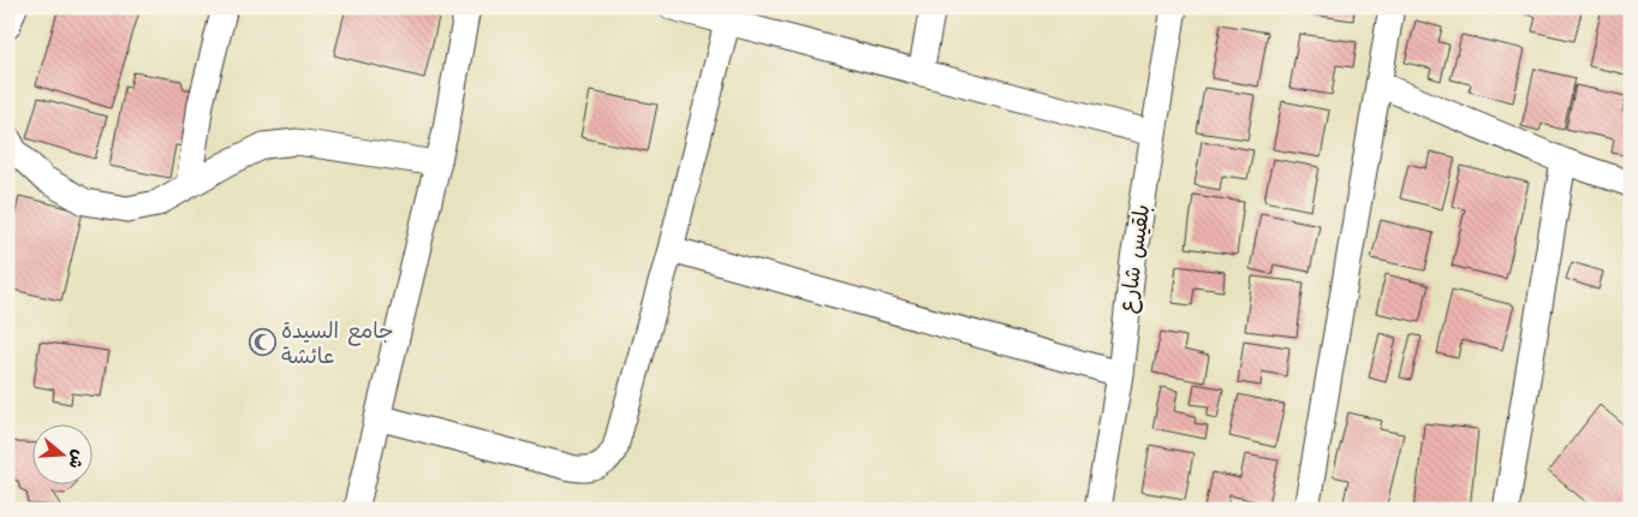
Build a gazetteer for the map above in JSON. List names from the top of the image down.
{
  "streets": {
    "street": ["بلقيس شارع"]
  },
  "places": {
    "mosque": ["جامع السيدة عائشة"]
  },
  "north": "right"
}
